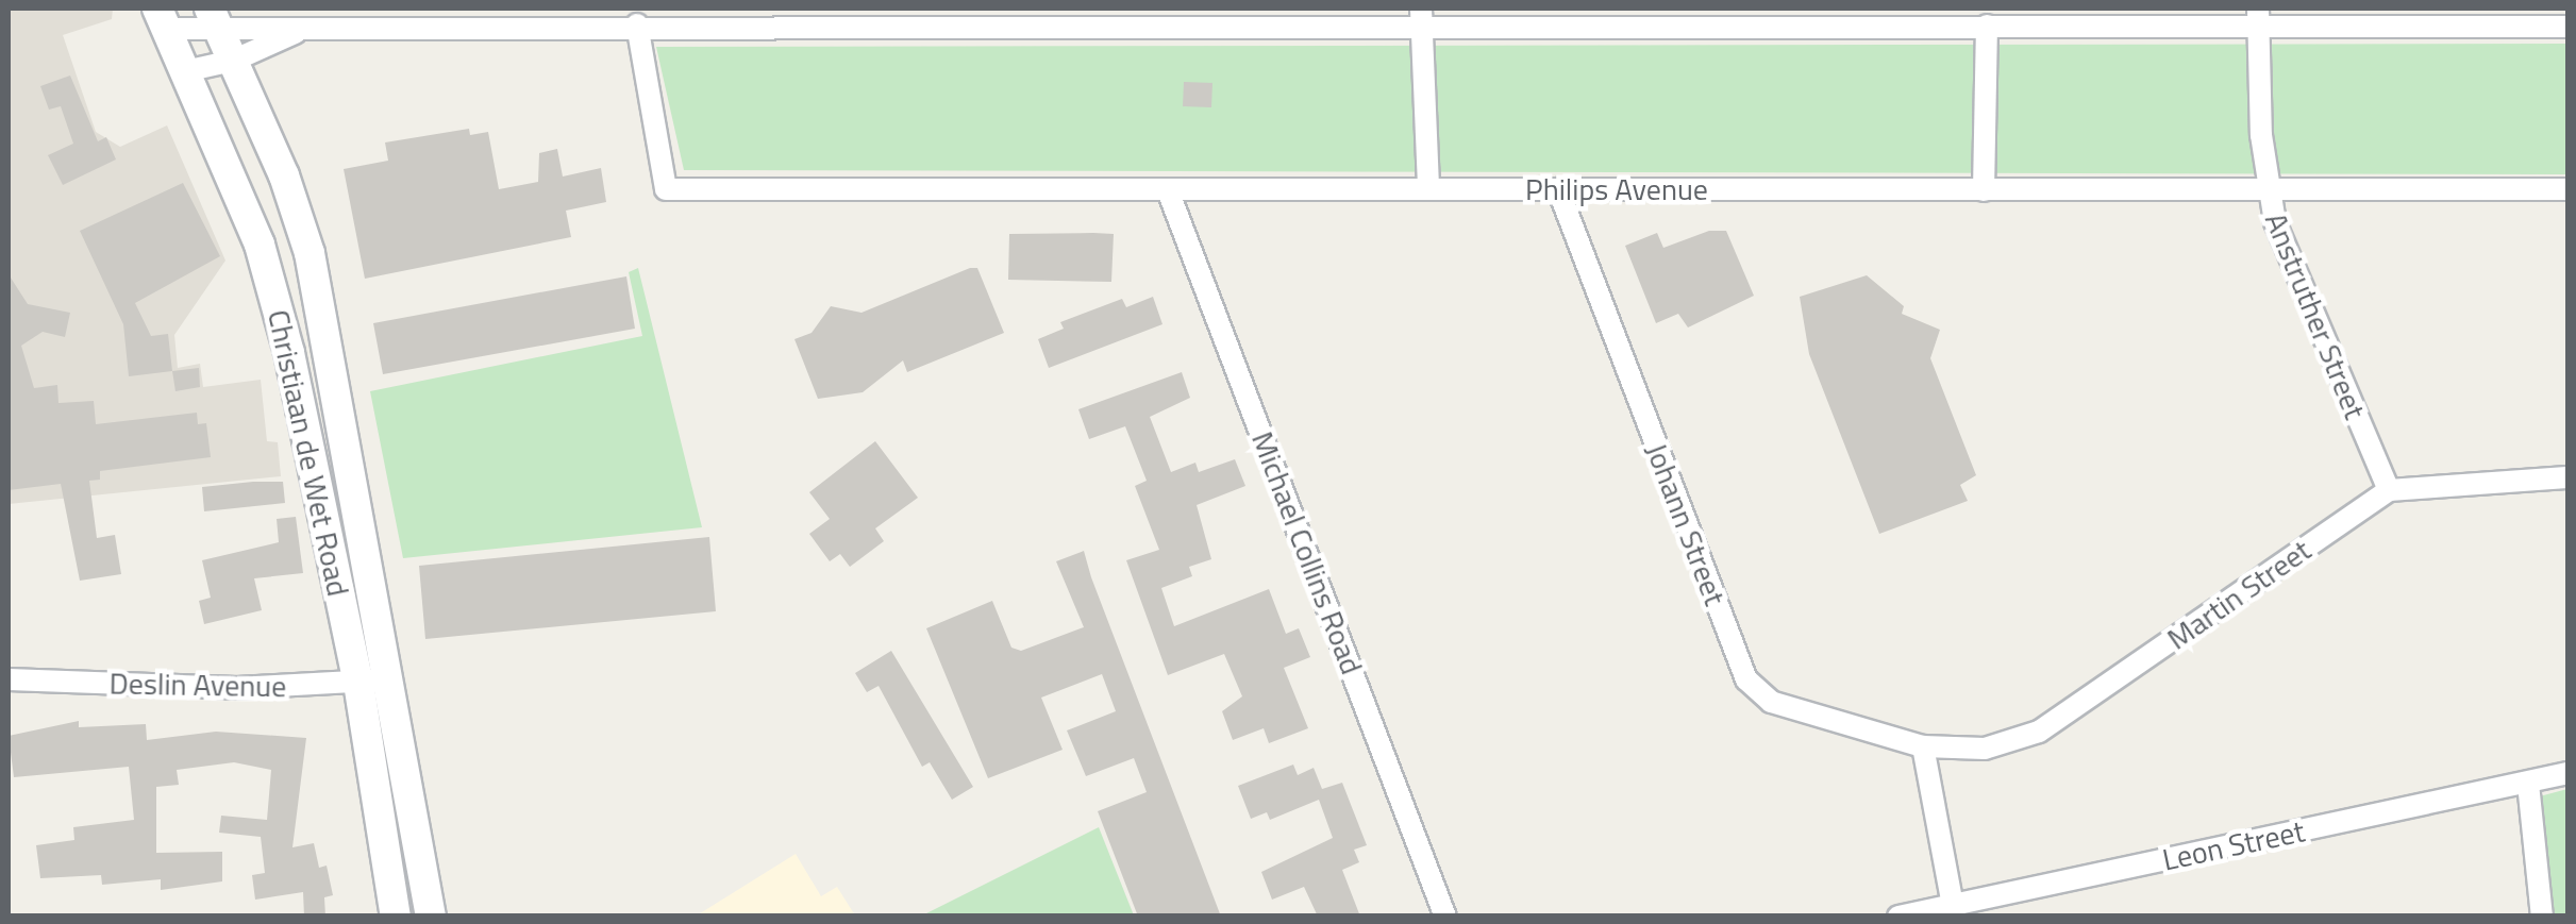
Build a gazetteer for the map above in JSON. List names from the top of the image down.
{
  "streets": {
    "main road": ["Christiaan de Wet Road"],
    "street": [
      "Philips Avenue",
      "Anstruther Street",
      "Johann Street",
      "Michael Collins Road",
      "Martin Street",
      "Deslin Avenue",
      "Leon Street"
    ]
  },
  "crossings": [
    ["Philips Avenue", "Anstruther Street"],
    ["Philips Avenue", "Johann Street"],
    ["Philips Avenue", "Michael Collins Road"],
    ["Anstruther Street", "Martin Street"],
    ["Christiaan de Wet Road", "Deslin Avenue"],
    ["Johann Street", "Martin Street"]
  ]
}
